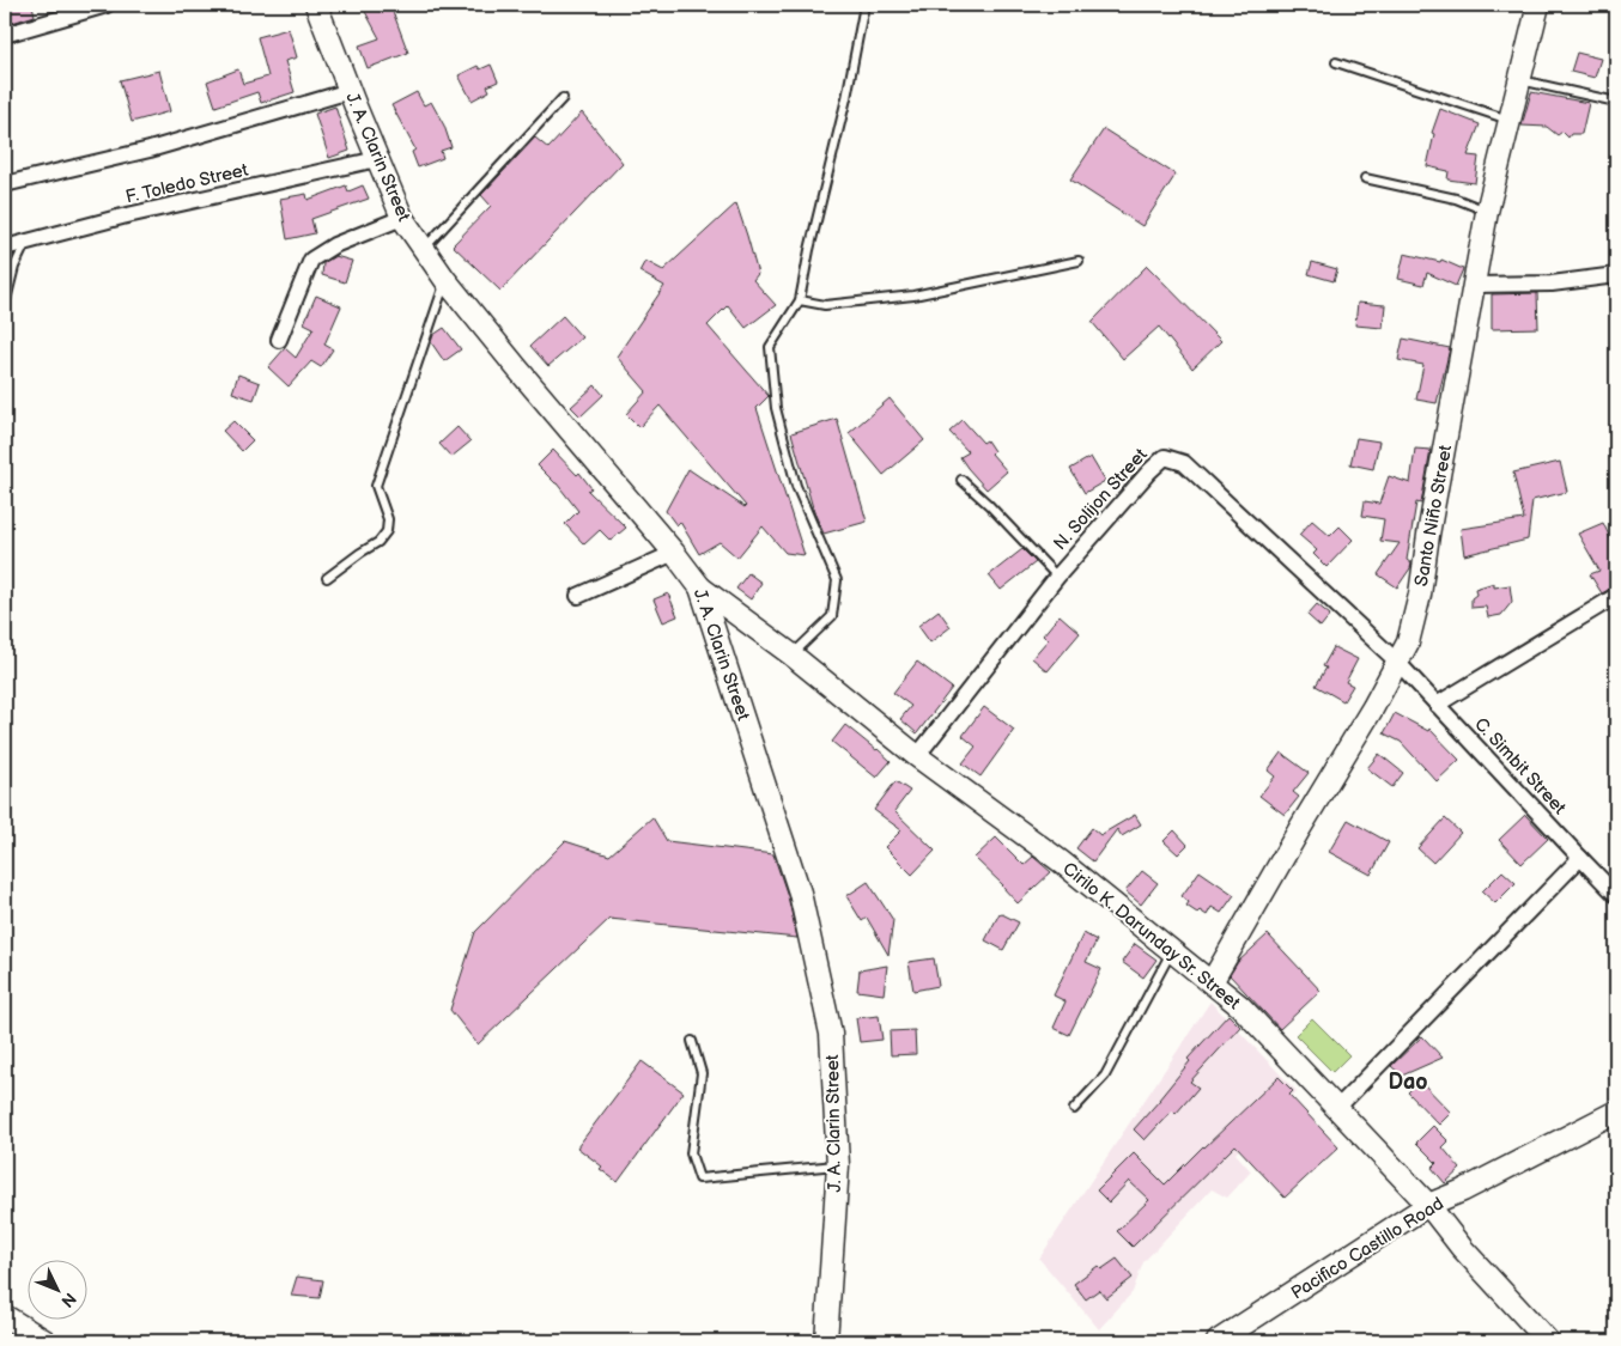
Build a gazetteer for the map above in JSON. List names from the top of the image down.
{
  "streets": {
    "main road": [
      "J. A. Clarin Street",
      "Santo Niño Street",
      "Cirilo K. Darunday Sr. Street",
      "Pacifico Castillo Road"
    ],
    "street": ["F. Toledo Street", "N. Solijon Street", "C. Simbit Street"]
  },
  "crossings": [
    ["J. A. Clarin Street", "F. Toledo Street"],
    ["J. A. Clarin Street", "Cirilo K. Darunday Sr. Street"],
    ["N. Solijon Street", "Santo Niño Street"],
    ["N. Solijon Street", "C. Simbit Street"],
    ["N. Solijon Street", "Cirilo K. Darunday Sr. Street"],
    ["Santo Niño Street", "C. Simbit Street"],
    ["Santo Niño Street", "Cirilo K. Darunday Sr. Street"],
    ["Cirilo K. Darunday Sr. Street", "Pacifico Castillo Road"]
  ],
  "districts": ["Dao"],
  "north": "bottom right"
}
